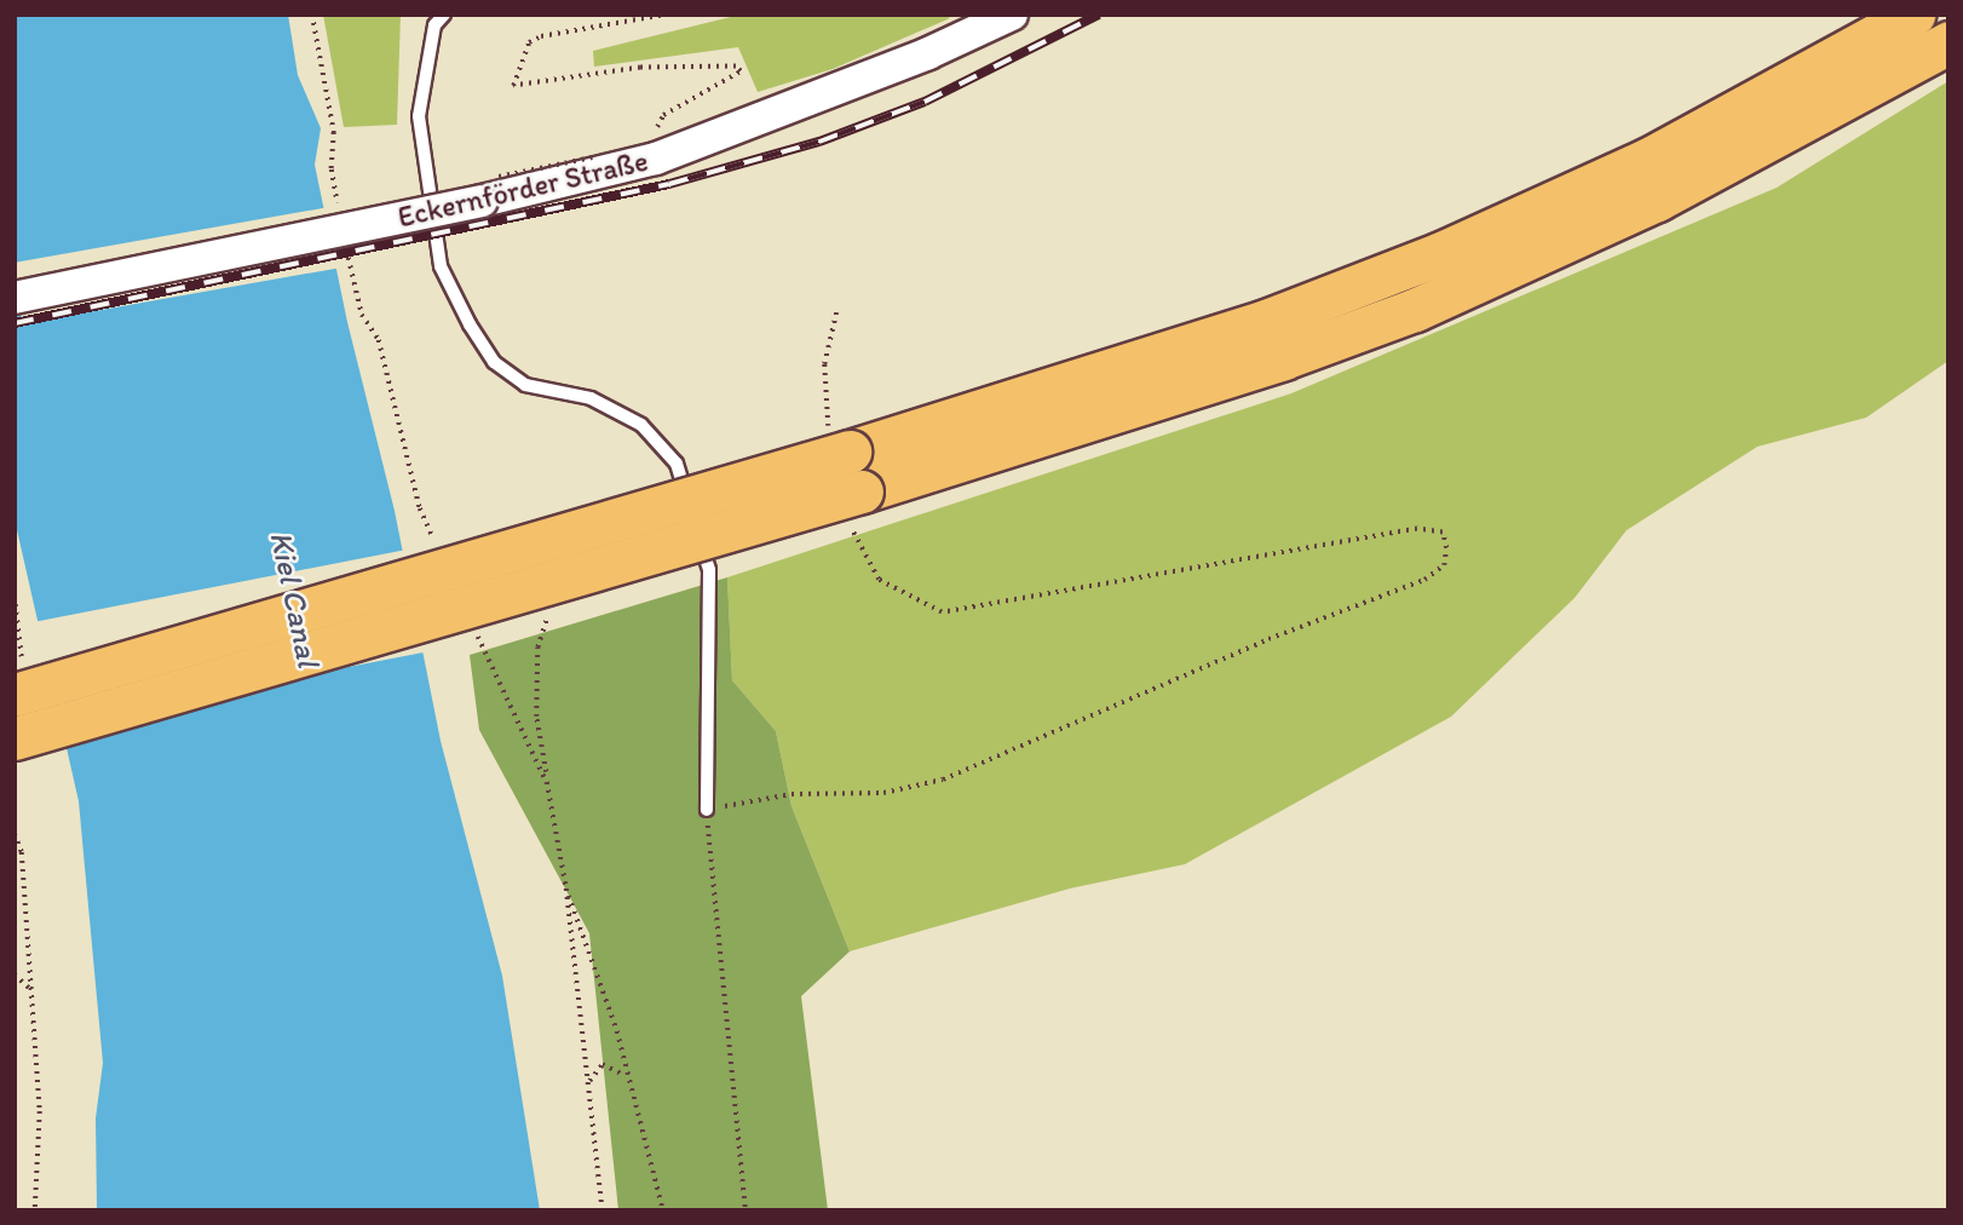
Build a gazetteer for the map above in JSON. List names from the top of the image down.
{
  "streets": {
    "street": ["Eckernförder Straße"]
  },
  "water": ["Kiel Canal"]
}
